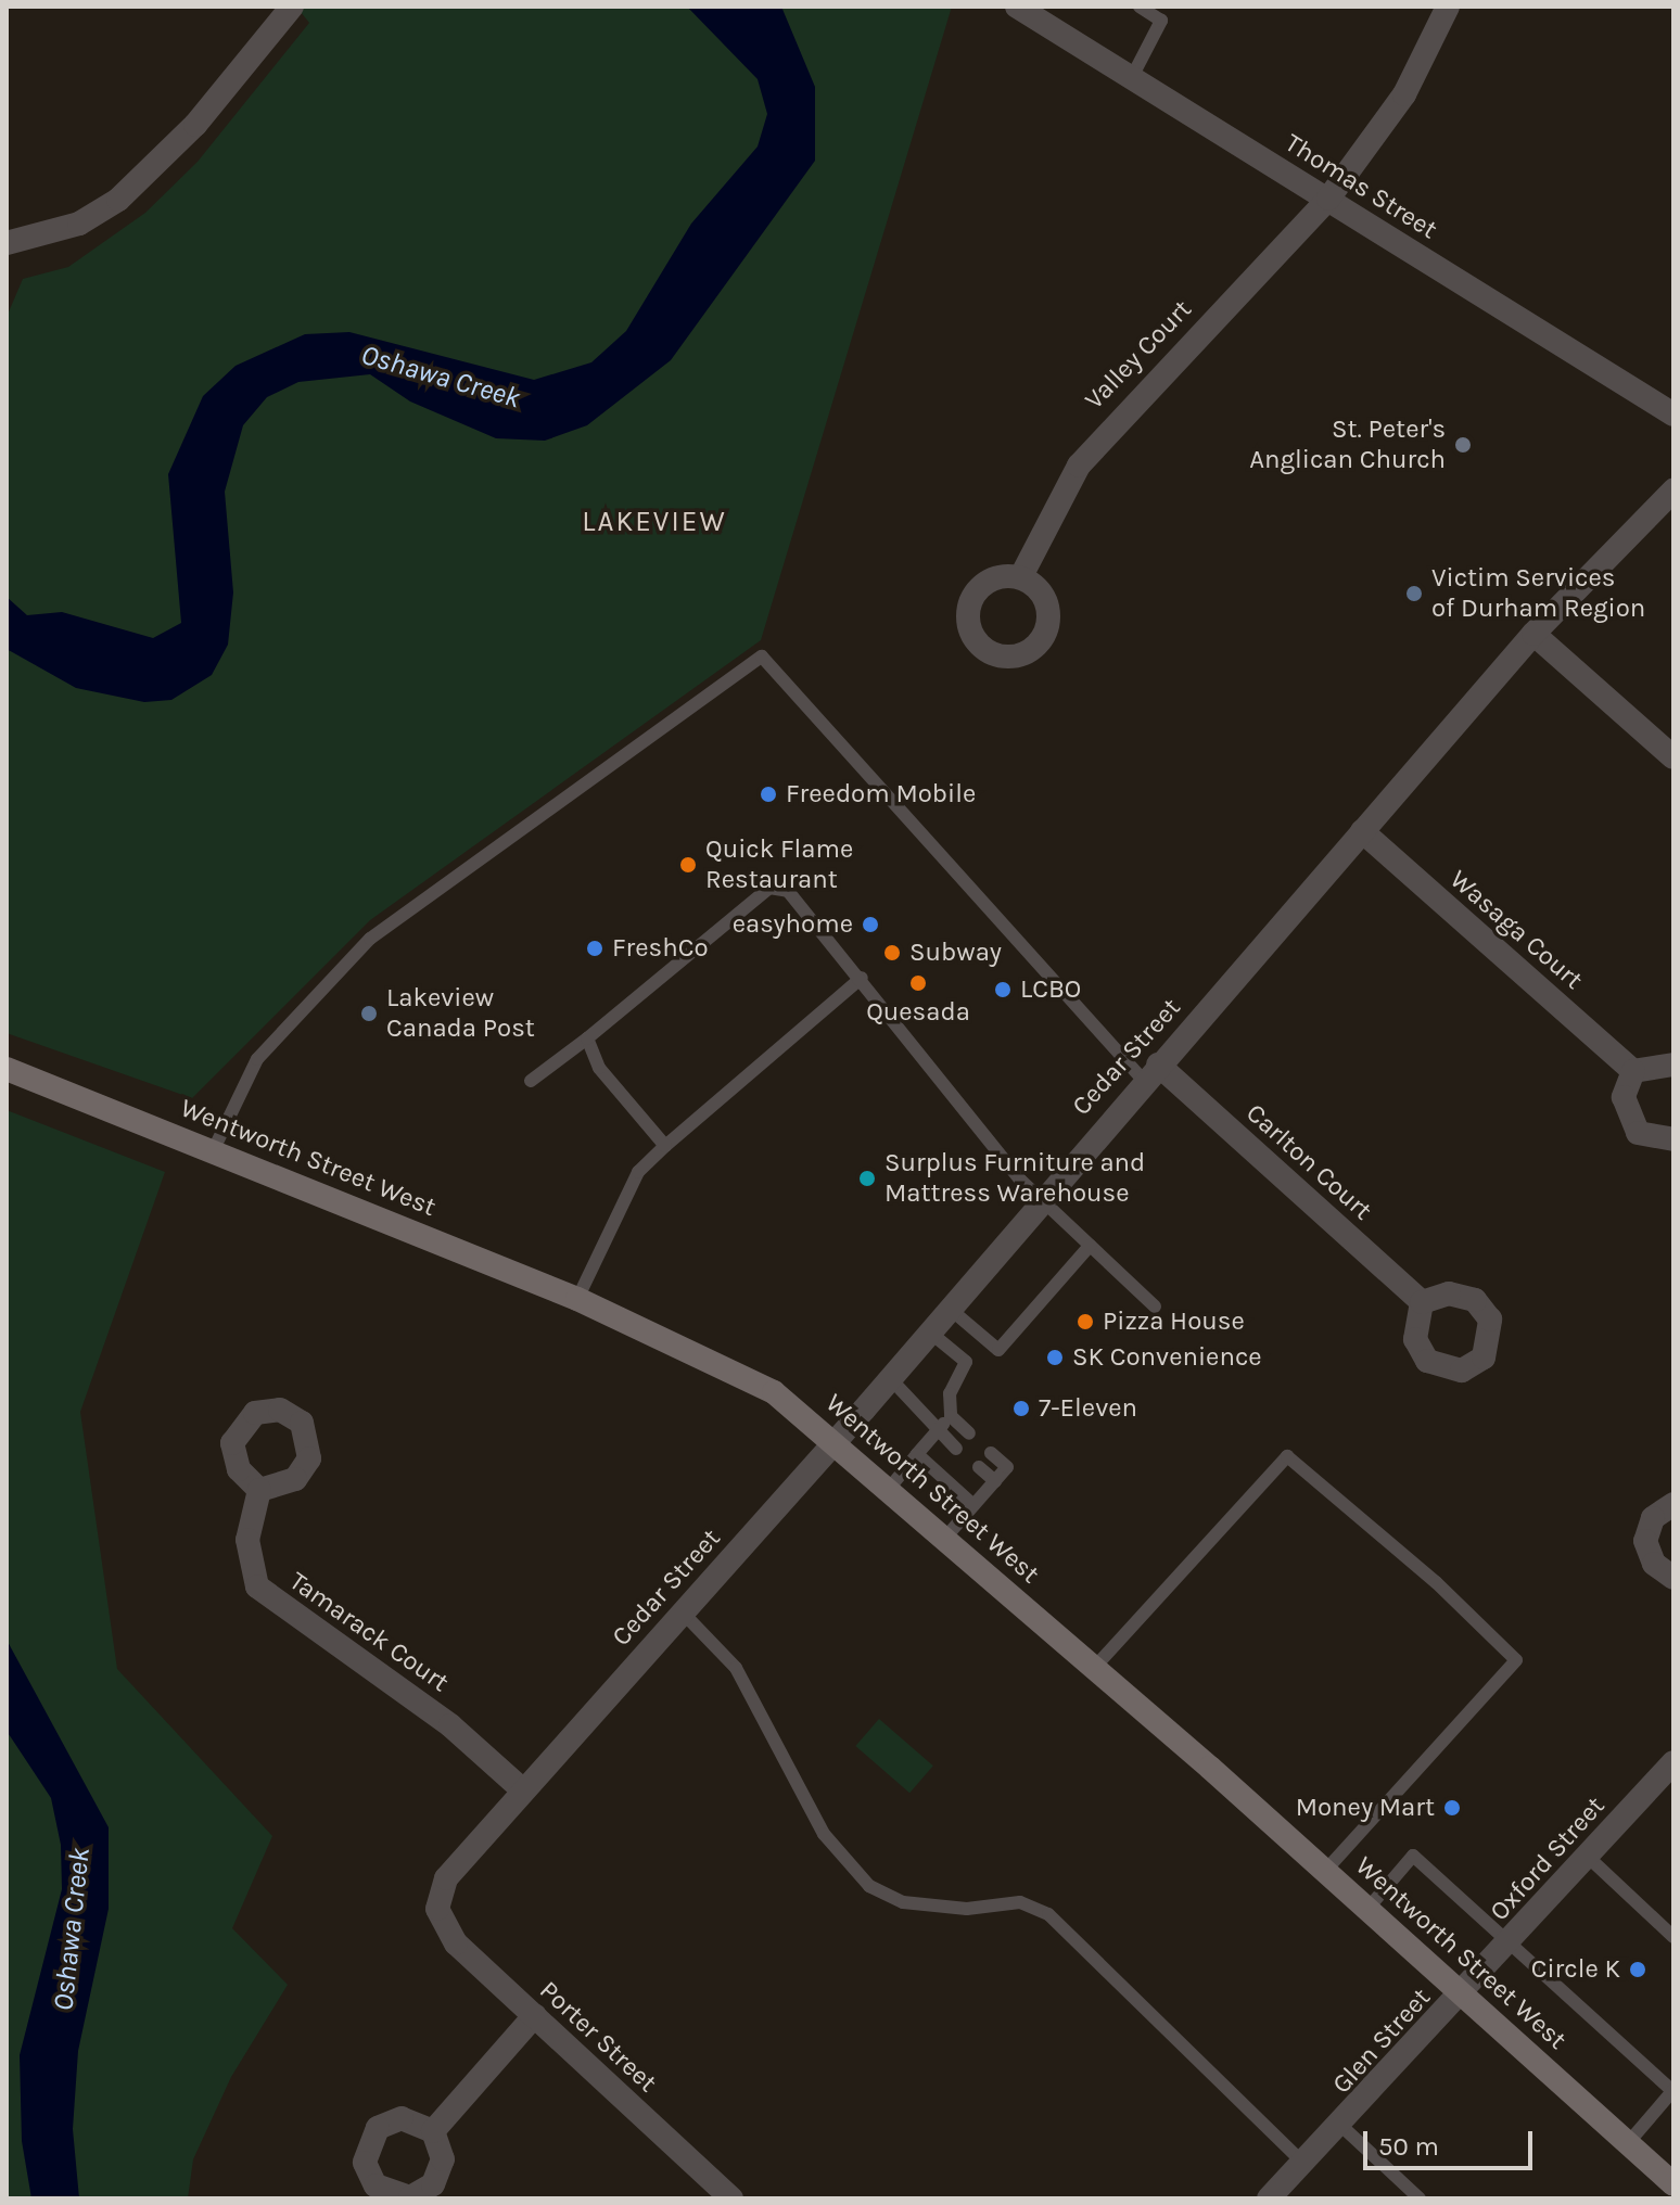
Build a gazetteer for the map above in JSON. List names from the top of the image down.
{
  "streets": {
    "main road": ["Wentworth Street West"],
    "street": [
      "Thomas Street",
      "Valley Court",
      "Wasaga Court",
      "Cedar Street",
      "Carlton Court",
      "Tamarack Court",
      "Oxford Street",
      "Porter Street",
      "Glen Street"
    ]
  },
  "crossings": [
    ["Thomas Street", "Valley Court"],
    ["Wasaga Court", "Cedar Street"],
    ["Cedar Street", "Wentworth Street West"],
    ["Cedar Street", "Carlton Court"],
    ["Cedar Street", "Tamarack Court"],
    ["Cedar Street", "Porter Street"],
    ["Wentworth Street West", "Oxford Street"],
    ["Wentworth Street West", "Glen Street"],
    ["Oxford Street", "Glen Street"]
  ],
  "districts": ["LAKEVIEW"],
  "water": ["Oshawa Creek"],
  "places": [
    "St. Peter's Anglican Church",
    "Victim Services of Durham Region",
    "Freedom Mobile",
    "Quick Flame Restaurant",
    "easyhome",
    "FreshCo",
    "Subway",
    "Quesada",
    "LCBO",
    "Lakeview Canada Post",
    "Surplus Furniture and Mattress Warehouse",
    "Pizza House",
    "SK Convenience",
    "7-Eleven",
    "Money Mart",
    "Circle K"
  ],
  "scale_bar": "50 m"
}
